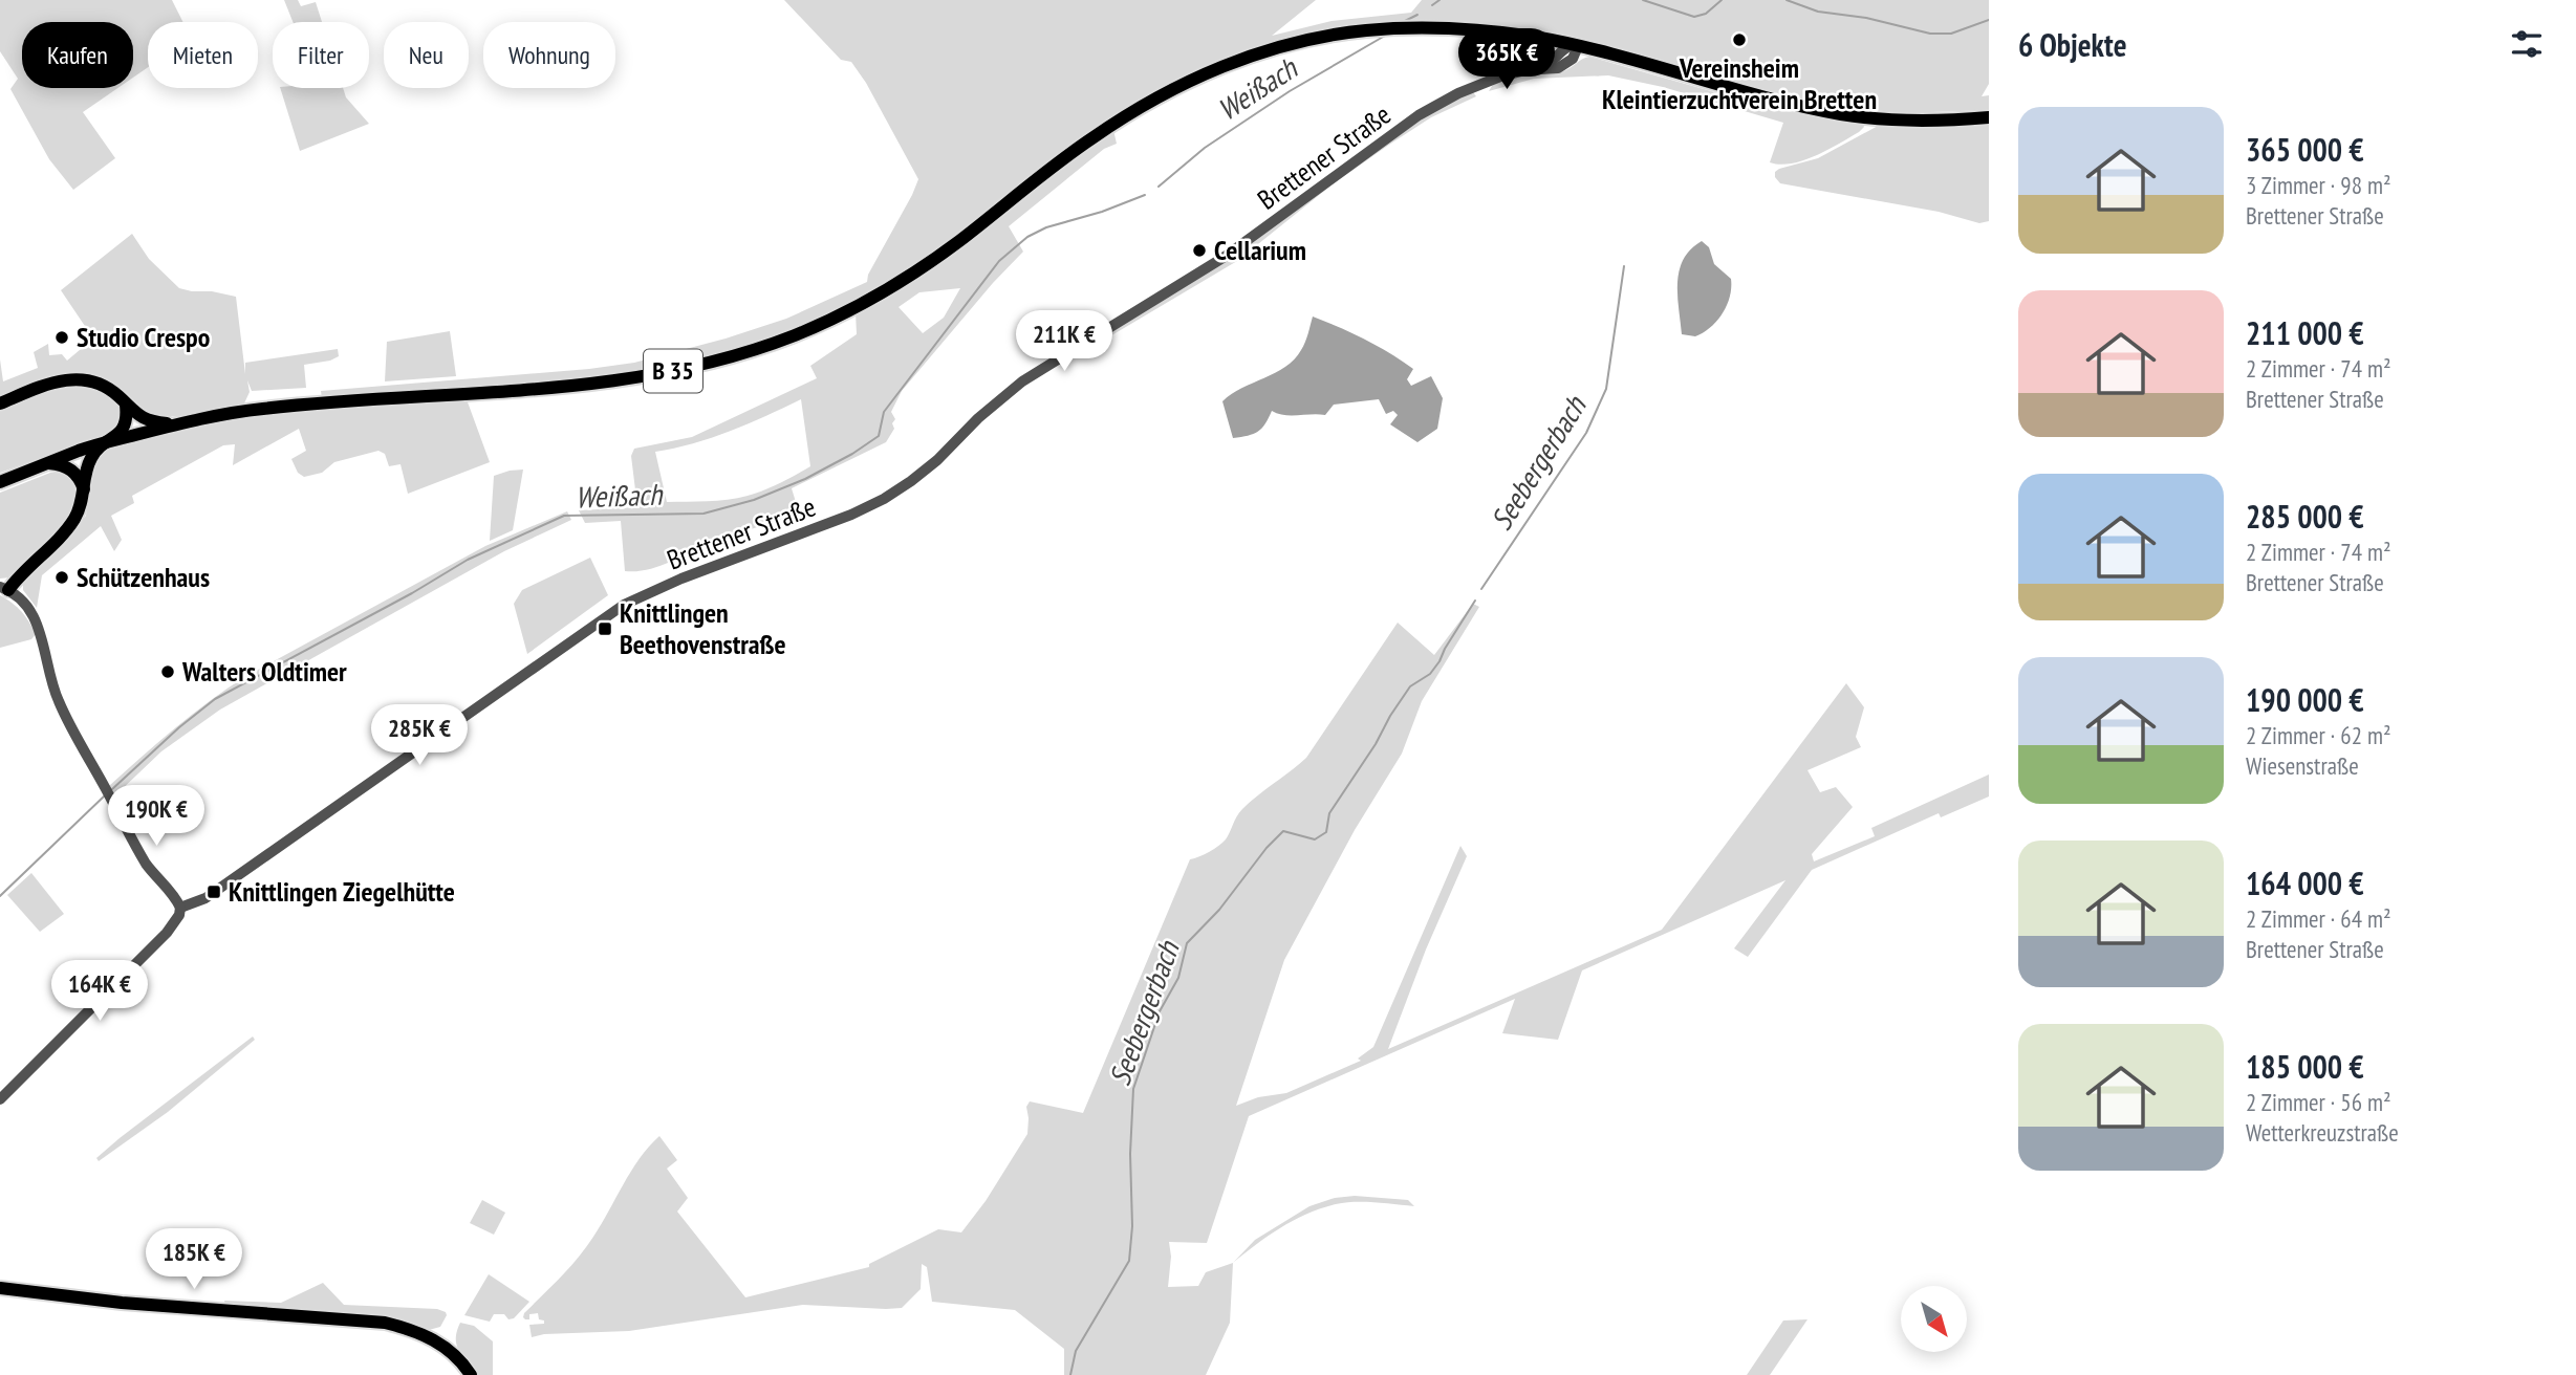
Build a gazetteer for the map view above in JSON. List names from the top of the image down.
{
  "streets": {
    "main road": ["B 35"],
    "street": ["Brettener Straße"]
  },
  "crossings": [
    ["Brettener Straße", "B 35"]
  ],
  "water": ["Weißach", "Seebergerbach"],
  "places": {
    "other": [
      "Vereinsheim Kleintierzuchtverein Bretten",
      "Cellarium",
      "Studio Crespo",
      "Schützenhaus",
      "Walters Oldtimer"
    ],
    "transit": ["Knittlingen Beethovenstraße", "Knittlingen Ziegelhütte"]
  },
  "north": "bottom right",
  "page": {
    "heading": "6 Objekte",
    "chip": [
      "Kaufen",
      "Mieten",
      "Filter",
      "Neu",
      "Wohnung"
    ],
    "price": [
      "365K €",
      "211K €",
      "285K €",
      "190K €",
      "164K €",
      "185K €"
    ],
    "list": [
      {
        "name": "365 000 €",
        "note": "3 Zimmer · 98 m² · Brettener Straße"
      },
      {
        "name": "211 000 €",
        "note": "2 Zimmer · 74 m² · Brettener Straße"
      },
      {
        "name": "285 000 €",
        "note": "2 Zimmer · 74 m² · Brettener Straße"
      },
      {
        "name": "190 000 €",
        "note": "2 Zimmer · 62 m² · Wiesenstraße"
      },
      {
        "name": "164 000 €",
        "note": "2 Zimmer · 64 m² · Brettener Straße"
      },
      {
        "name": "185 000 €",
        "note": "2 Zimmer · 56 m² · Wetterkreuzstraße"
      }
    ]
  }
}
